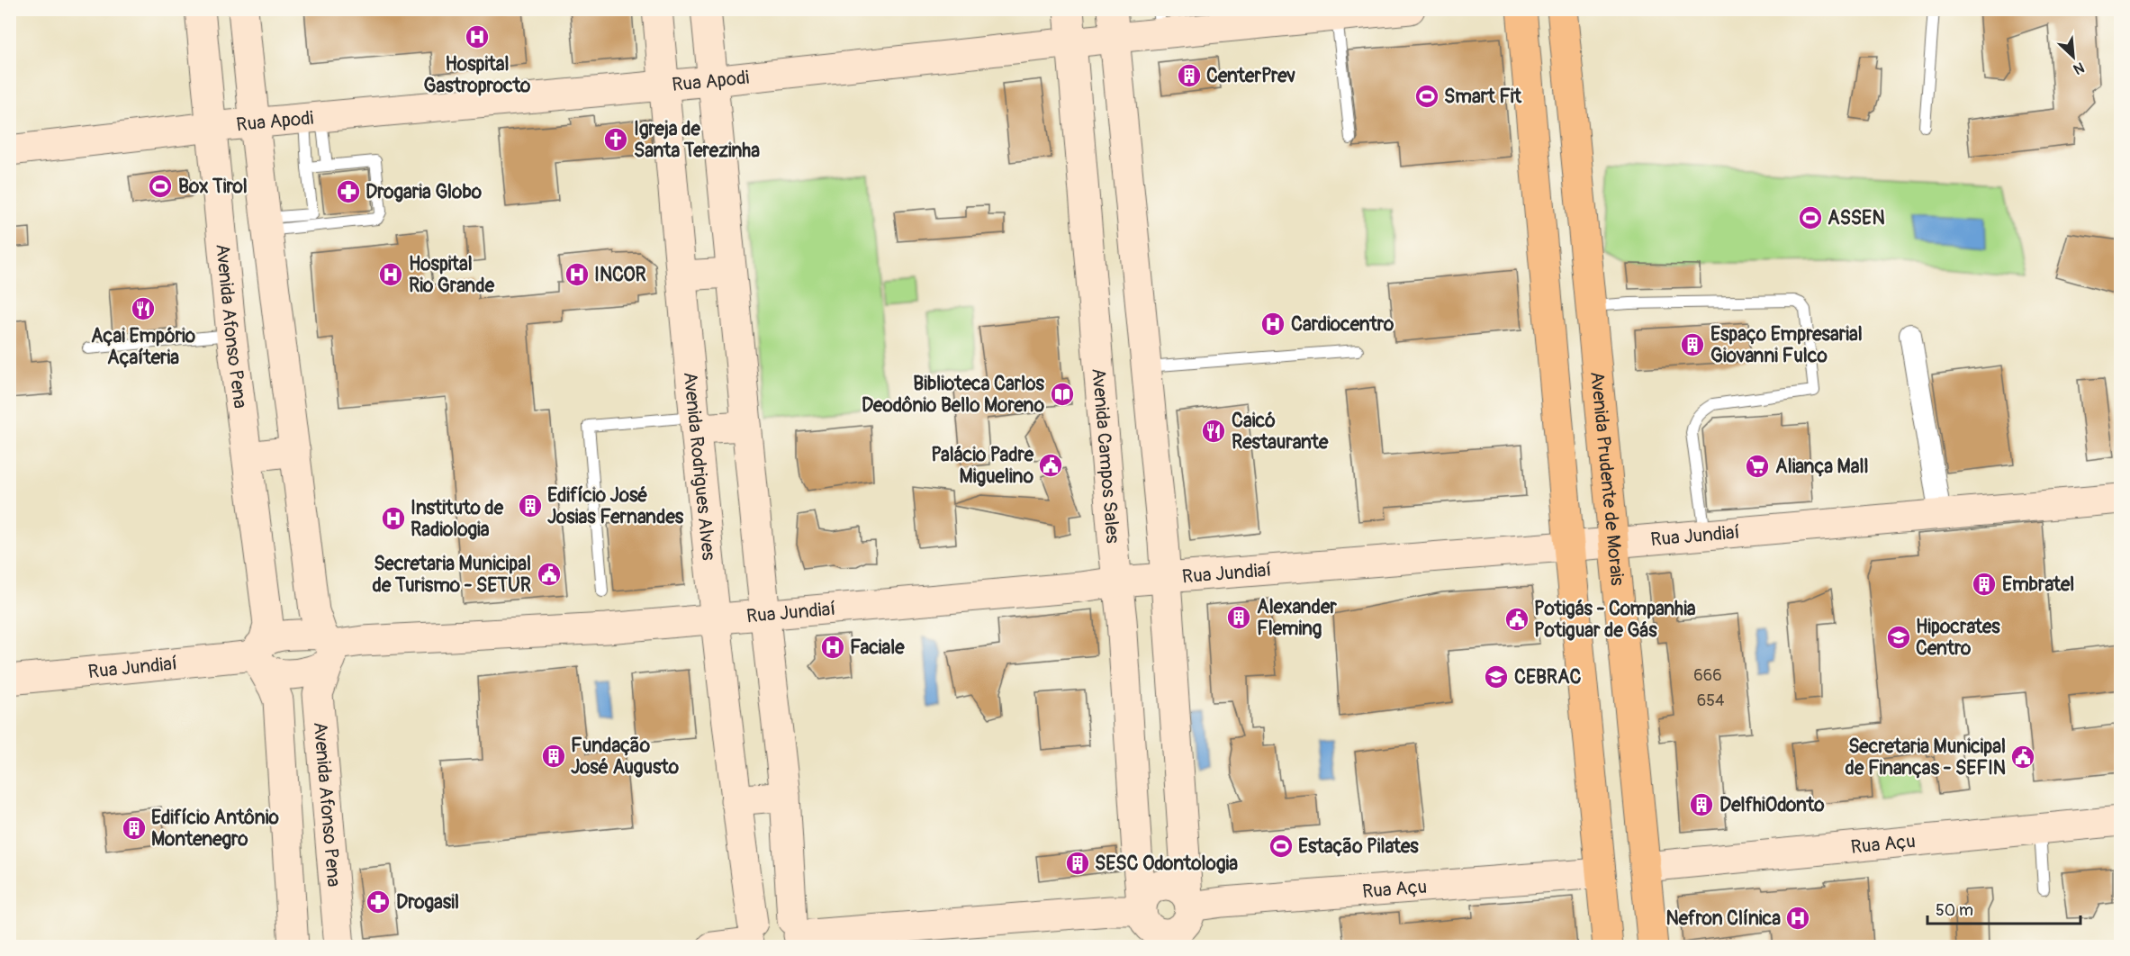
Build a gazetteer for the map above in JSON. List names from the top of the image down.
{
  "streets": {
    "main road": [
      "Rua Apodi",
      "Avenida Afonso Pena",
      "Avenida Campos Sales",
      "Avenida Rodrigues Alves",
      "Avenida Prudente de Morais",
      "Rua Jundiaí",
      "Rua Açu"
    ]
  },
  "crossings": [
    ["Rua Apodi", "Avenida Afonso Pena"],
    ["Rua Apodi", "Avenida Campos Sales"],
    ["Rua Apodi", "Avenida Rodrigues Alves"],
    ["Avenida Afonso Pena", "Rua Jundiaí"],
    ["Avenida Campos Sales", "Rua Jundiaí"],
    ["Avenida Campos Sales", "Rua Açu"],
    ["Avenida Rodrigues Alves", "Rua Jundiaí"],
    ["Avenida Prudente de Morais", "Rua Jundiaí"],
    ["Avenida Prudente de Morais", "Rua Açu"]
  ],
  "places": {
    "hospital": [
      "Hospital Gastroprocto",
      "Hospital Rio Grande",
      "INCOR",
      "Cardiocentro",
      "Instituto de Radiologia",
      "Faciale",
      "Nefron Clínica"
    ],
    "building": [
      "CenterPrev",
      "Espaço Empresarial Giovanni Fulco",
      "Edifício José Josias Fernandes",
      "Embratel",
      "Alexander Fleming",
      "Fundação José Augusto",
      "DelfhiOdonto",
      "Edifício Antônio Montenegro",
      "SESC Odontologia"
    ],
    "sports": [
      "Smart Fit",
      "Box Tirol",
      "ASSEN",
      "Estação Pilates"
    ],
    "church": ["Igreja de Santa Terezinha"],
    "pharmacy": ["Drogaria Globo", "Drogasil"],
    "restaurant": ["Açai Empório Açaíteria", "Caicó Restaurante"],
    "library": ["Biblioteca Carlos Deodônio Bello Moreno"],
    "public building": [
      "Palácio Padre Miguelino",
      "Secretaria Municipal de Turismo - SETUR",
      "Potigás - Companhia Potiguar de Gás",
      "Secretaria Municipal de Finanças - SEFIN"
    ],
    "supermarket": ["Aliança Mall"],
    "school or university": ["Hipocrates Centro", "CEBRAC"]
  },
  "house_numbers": ["666", "654"],
  "scale_bar": "50 m",
  "north": "bottom right"
}
